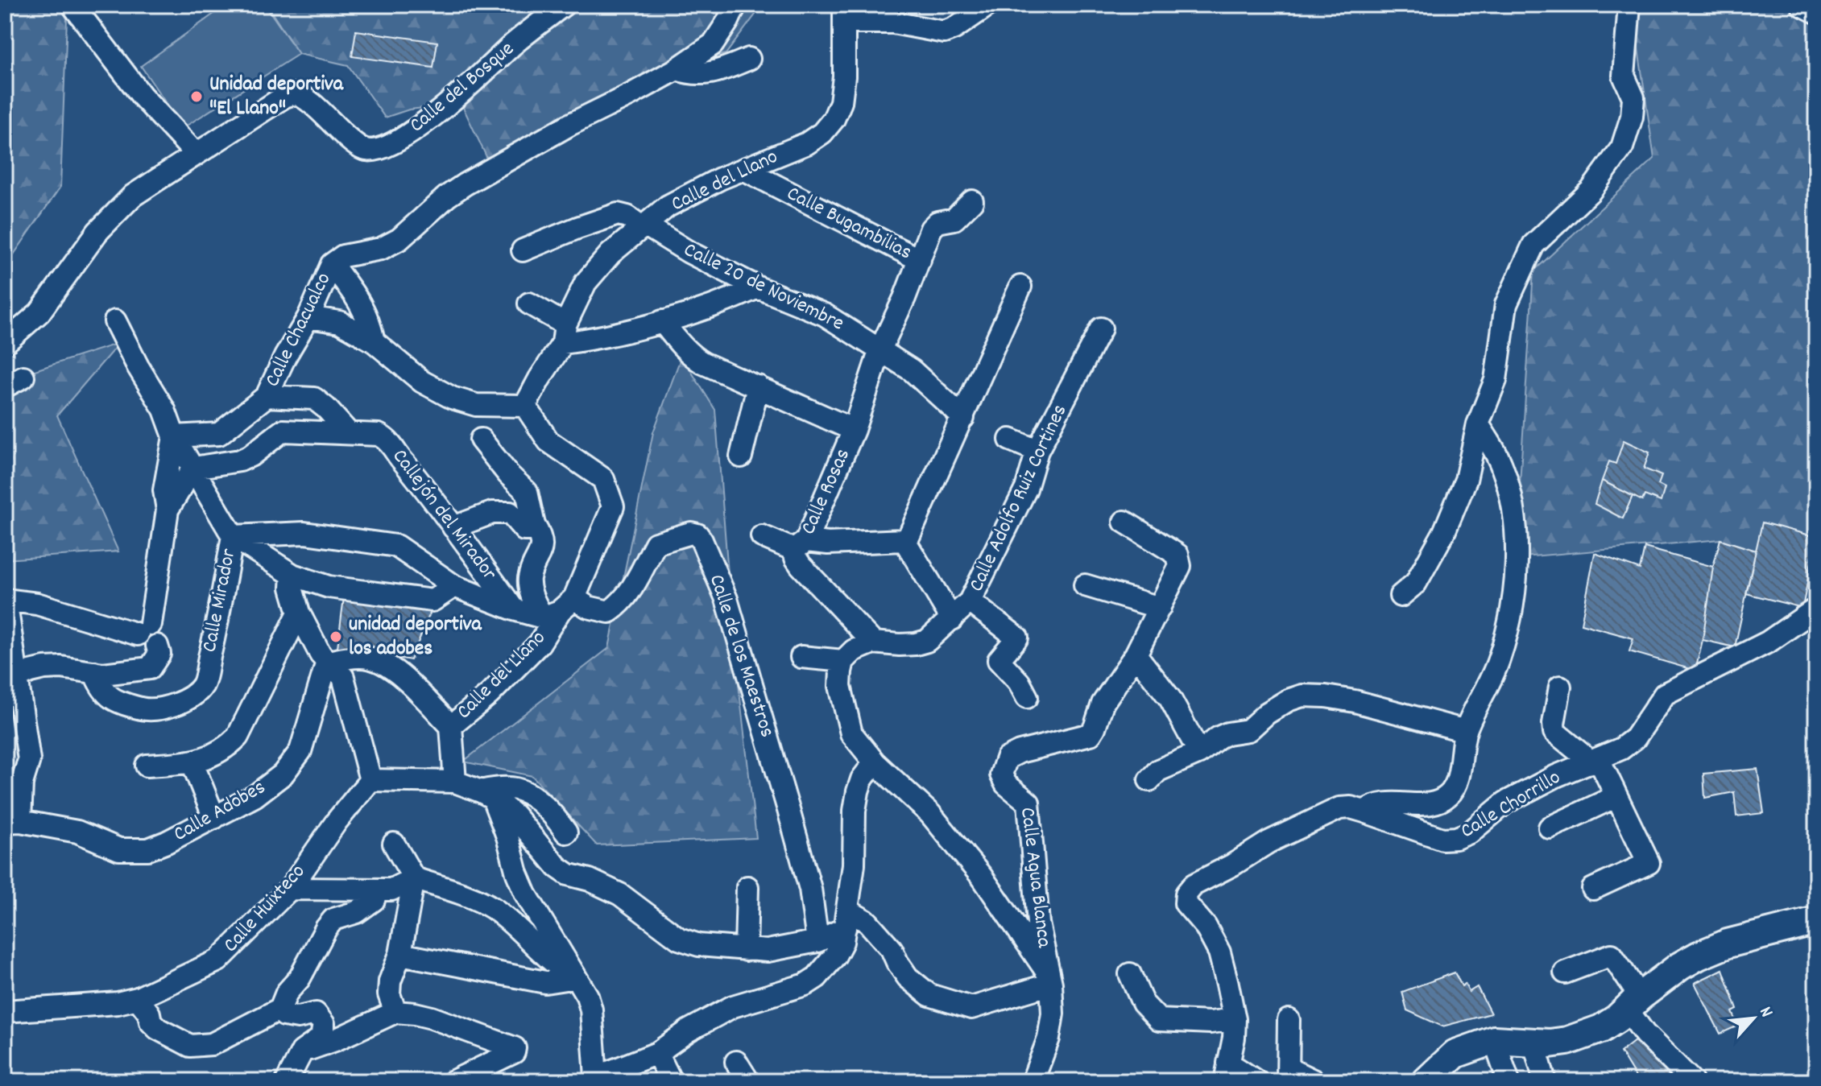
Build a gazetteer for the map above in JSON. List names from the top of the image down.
{
  "streets": {
    "street": [
      "Calle del Bosque",
      "Calle del Llano",
      "Calle Bugambilias",
      "Calle 20 de Noviembre",
      "Calle Chacualco",
      "Calle Rosas",
      "Calle Adolfo Ruiz Cortines",
      "Callejón del Mirador",
      "Calle Mirador",
      "Calle de los Maestros",
      "Calle Chorrillo",
      "Calle Adobes",
      "Calle Agua Blanca",
      "Calle Huixteco"
    ]
  },
  "crossings": [
    ["Calle del Llano", "Calle Bugambilias"],
    ["Calle del Llano", "Calle 20 de Noviembre"],
    ["Calle del Llano", "Calle de los Maestros"],
    ["Calle Bugambilias", "Calle Rosas"],
    ["Calle 20 de Noviembre", "Calle Rosas"]
  ],
  "places": ["Unidad deportiva \"El Llano\"", "unidad deportiva los adobes"],
  "north": "top right"
}
